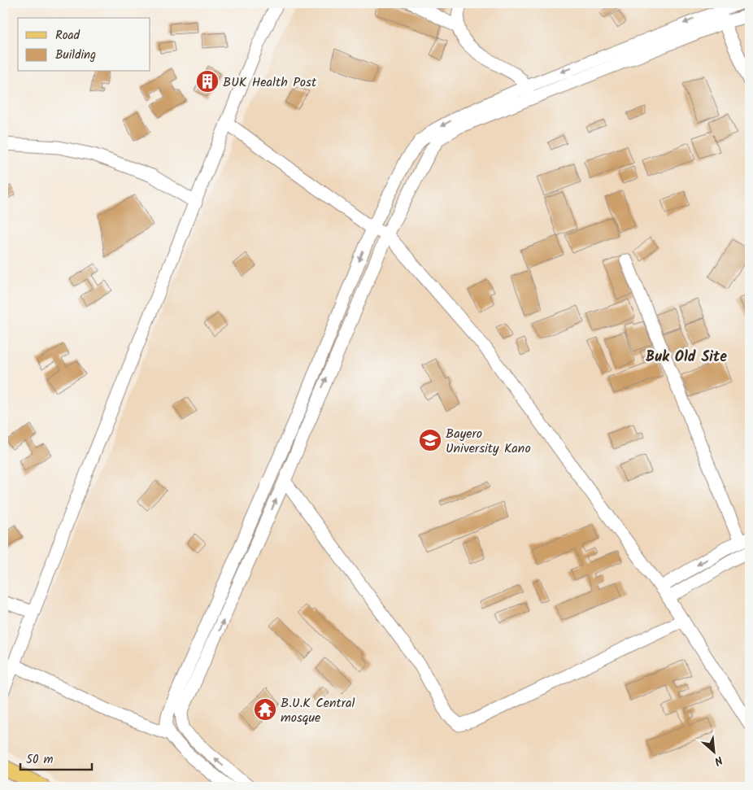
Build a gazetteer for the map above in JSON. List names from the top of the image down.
{
  "districts": ["Buk Old Site"],
  "places": {
    "building": ["BUK Health Post"],
    "school or university": ["Bayero University Kano"],
    "temple": ["B.U.K Central mosque"]
  },
  "legend": ["Road", "Building"],
  "scale_bar": "50 m",
  "north": "bottom right"
}
